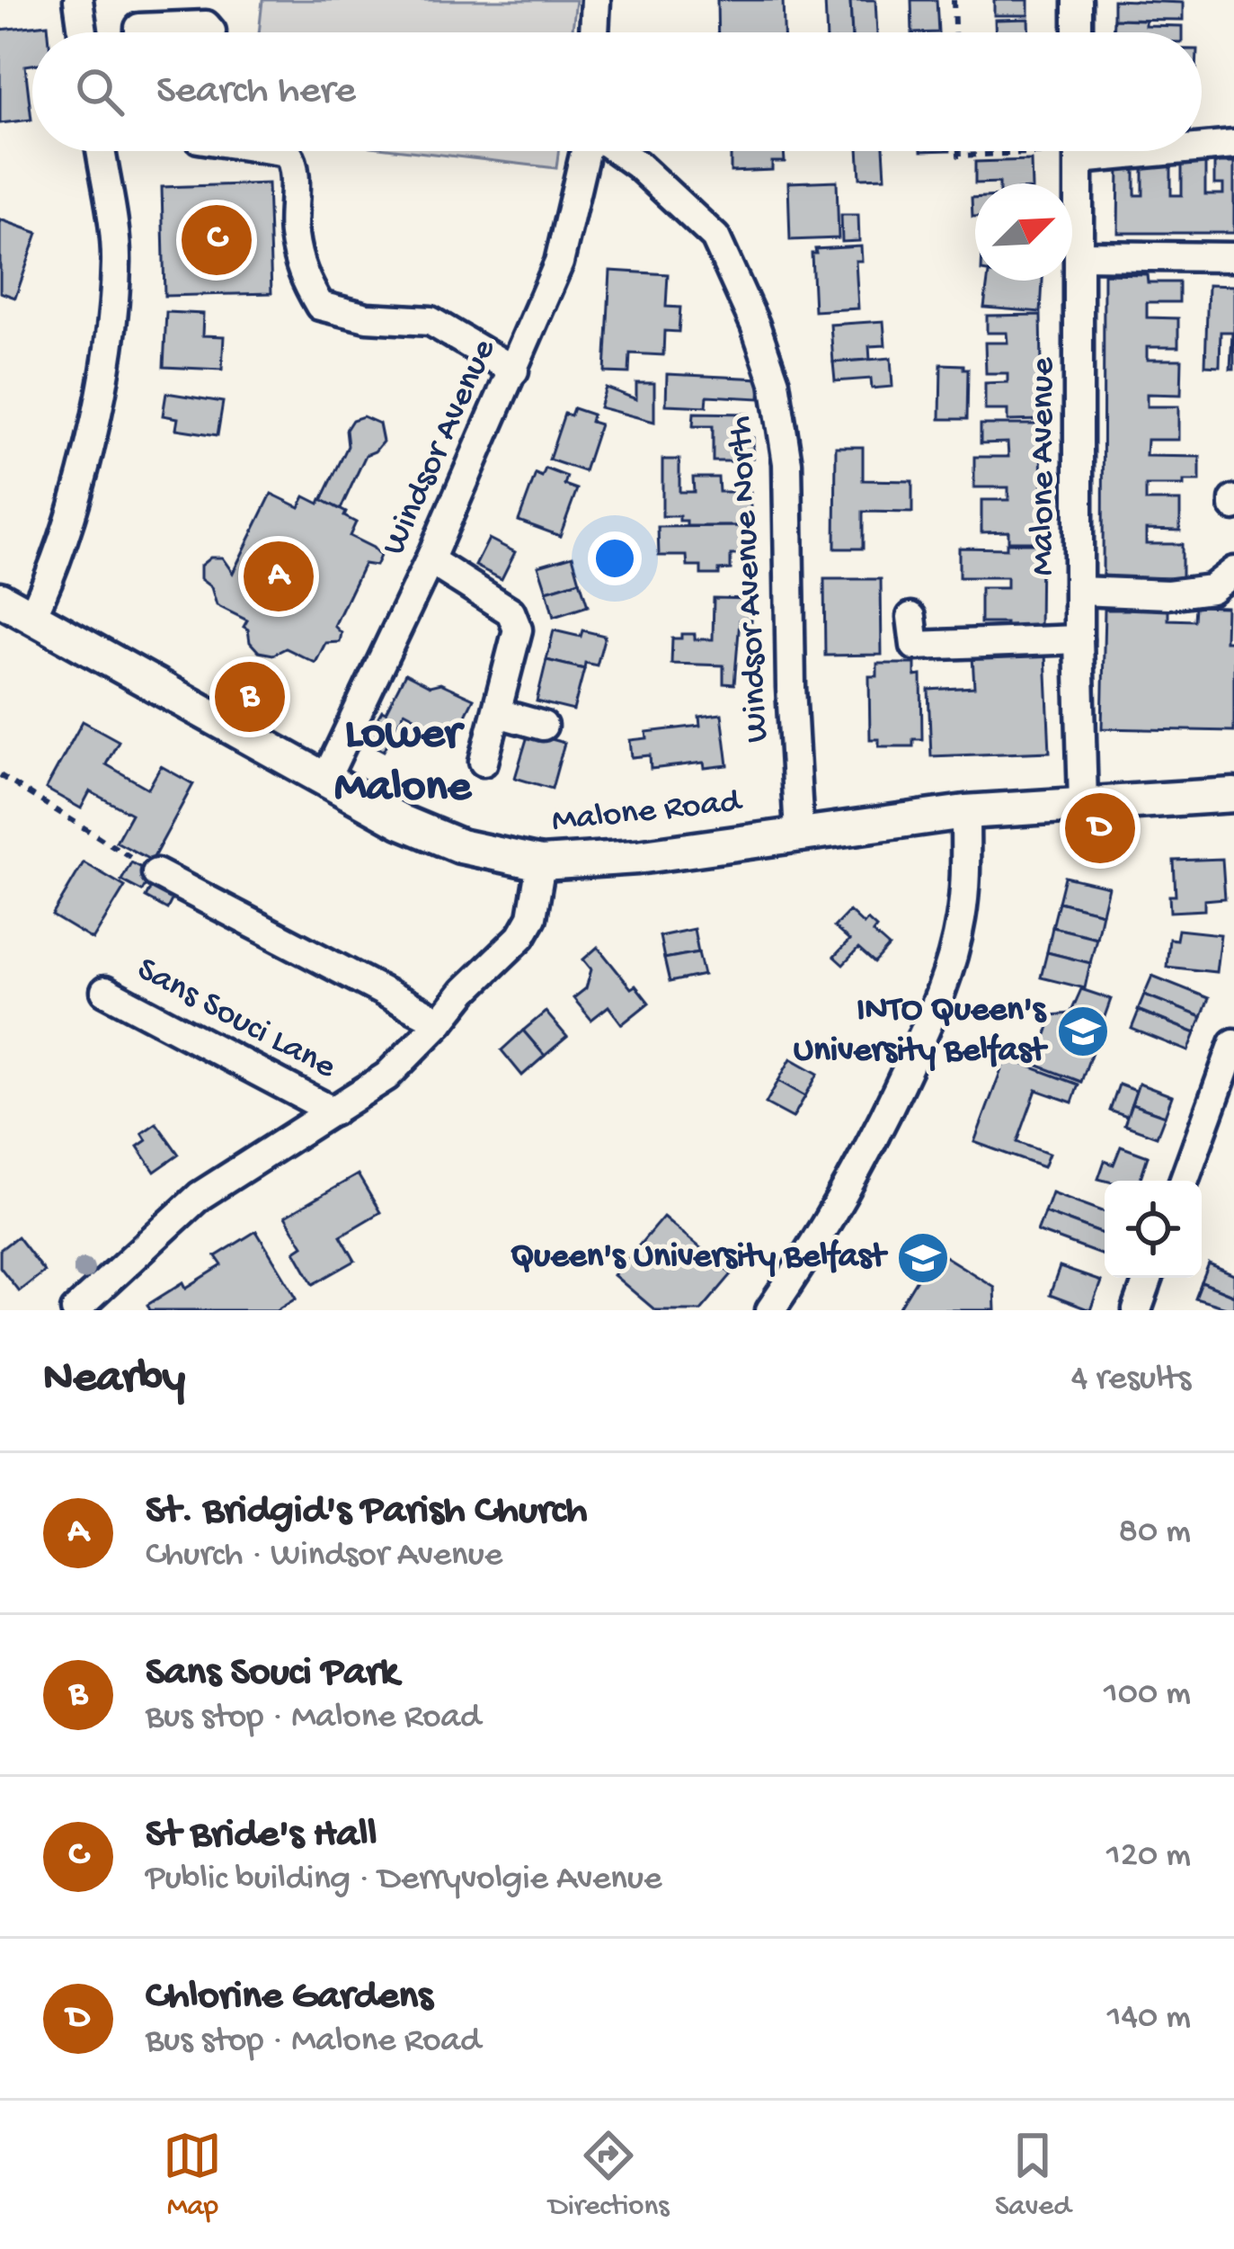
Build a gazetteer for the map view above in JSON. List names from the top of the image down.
{
  "streets": {
    "main road": ["Malone Road"],
    "street": [
      "Windsor Avenue",
      "Malone Avenue",
      "Windsor Avenue North",
      "Sans Souci Lane"
    ]
  },
  "crossings": [
    ["Windsor Avenue", "Malone Road"],
    ["Malone Avenue", "Malone Road"],
    ["Windsor Avenue North", "Malone Road"]
  ],
  "districts": ["Lower Malone"],
  "places": {
    "school or university": ["INTO Queen's University Belfast", "Queen's University Belfast"]
  },
  "north": "top right",
  "page": {
    "search": "Search here",
    "pins": [
      "C",
      "A",
      "B",
      "D"
    ],
    "heading": ["Nearby", "4 results"],
    "list": [
      {
        "mark": "A",
        "name": "St. Bridgid's Parish Church",
        "note": "Church · Windsor Avenue",
        "value": "80 m"
      },
      {
        "mark": "B",
        "name": "Sans Souci Park",
        "note": "Bus stop · Malone Road",
        "value": "100 m"
      },
      {
        "mark": "C",
        "name": "St Bride's Hall",
        "note": "Public building · Derryvolgie Avenue",
        "value": "120 m"
      },
      {
        "mark": "D",
        "name": "Chlorine Gardens",
        "note": "Bus stop · Malone Road",
        "value": "140 m"
      }
    ],
    "nav": ["Map", "Directions", "Saved"]
  }
}
